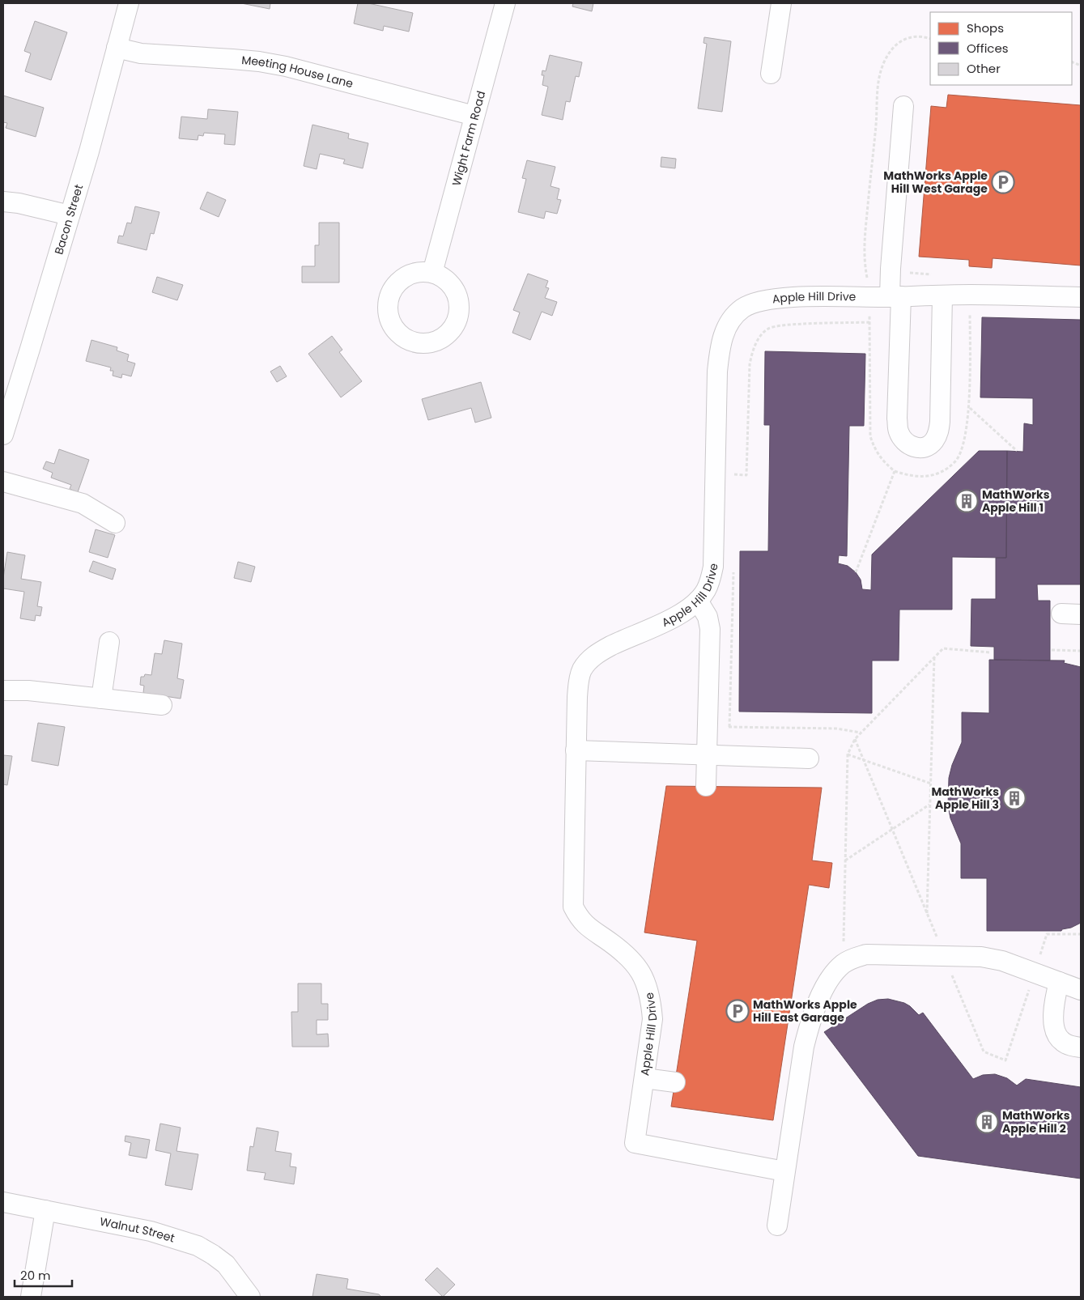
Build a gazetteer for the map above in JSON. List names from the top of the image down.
{
  "streets": {
    "street": [
      "Meeting House Lane",
      "Wight Farm Road",
      "Bacon Street",
      "Apple Hill Drive",
      "Walnut Street"
    ]
  },
  "crossings": [
    ["Meeting House Lane", "Wight Farm Road"],
    ["Meeting House Lane", "Bacon Street"]
  ],
  "places": {
    "parking": ["MathWorks Apple Hill West Garage", "MathWorks Apple Hill East Garage"],
    "building": ["MathWorks Apple Hill 1", "MathWorks Apple Hill 3", "MathWorks Apple Hill 2"]
  },
  "legend": ["Shops", "Offices", "Other"],
  "scale_bar": "20 m"
}
